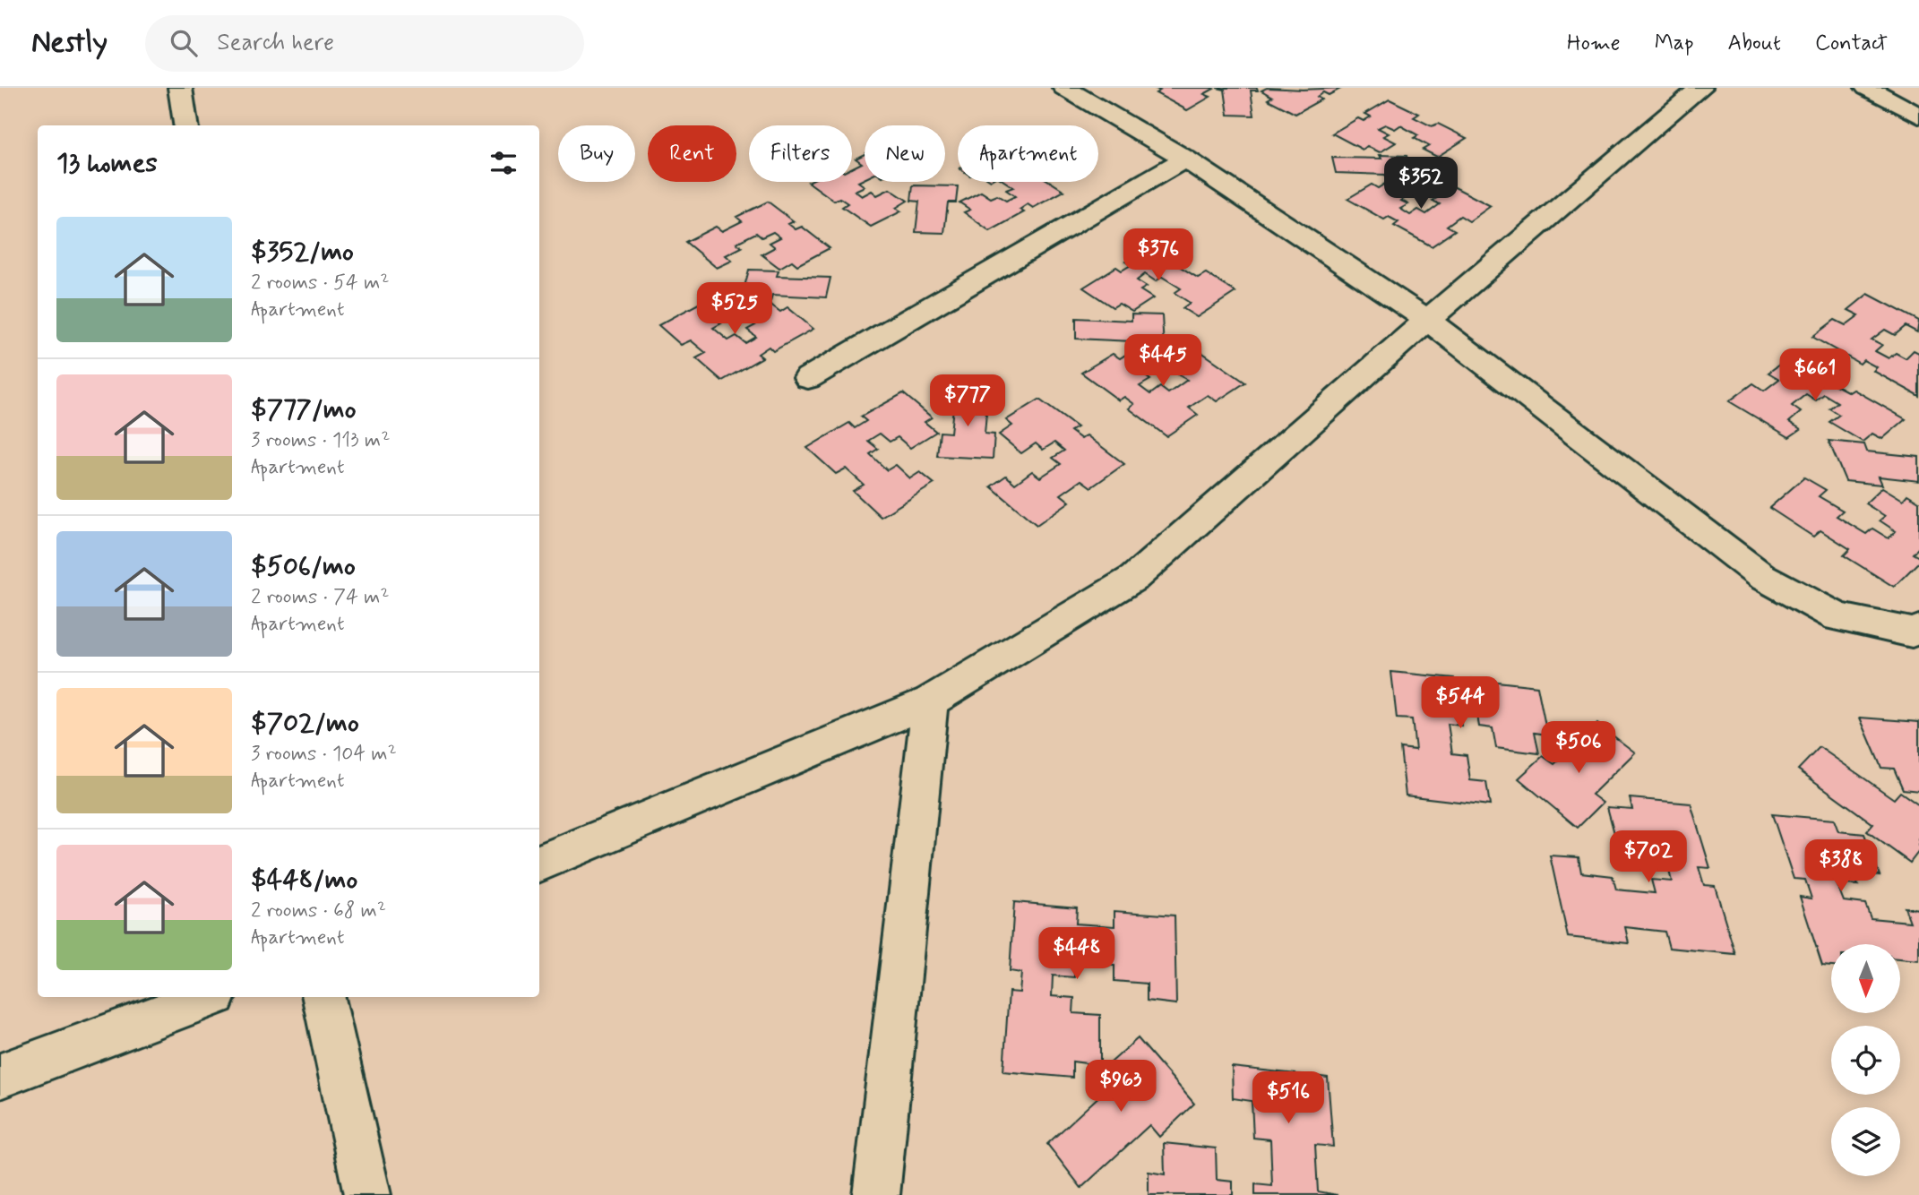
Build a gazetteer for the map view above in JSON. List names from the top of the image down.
{
  "north": "bottom",
  "page": {
    "header": "Nestly",
    "search": "Search here",
    "nav": [
      "Home",
      "Map",
      "About",
      "Contact"
    ],
    "chip": [
      "Buy",
      "Rent",
      "Filters",
      "New",
      "Apartment"
    ],
    "heading": "13 homes",
    "price": [
      "$352",
      "$376",
      "$525",
      "$445",
      "$661",
      "$777",
      "$544",
      "$506",
      "$702",
      "$388",
      "$448",
      "$963",
      "$516"
    ],
    "list": [
      {
        "name": "$352/mo",
        "note": "2 rooms · 54 m² · Apartment"
      },
      {
        "name": "$777/mo",
        "note": "3 rooms · 113 m² · Apartment"
      },
      {
        "name": "$506/mo",
        "note": "2 rooms · 74 m² · Apartment"
      },
      {
        "name": "$702/mo",
        "note": "3 rooms · 104 m² · Apartment"
      },
      {
        "name": "$448/mo",
        "note": "2 rooms · 68 m² · Apartment"
      }
    ]
  }
}
